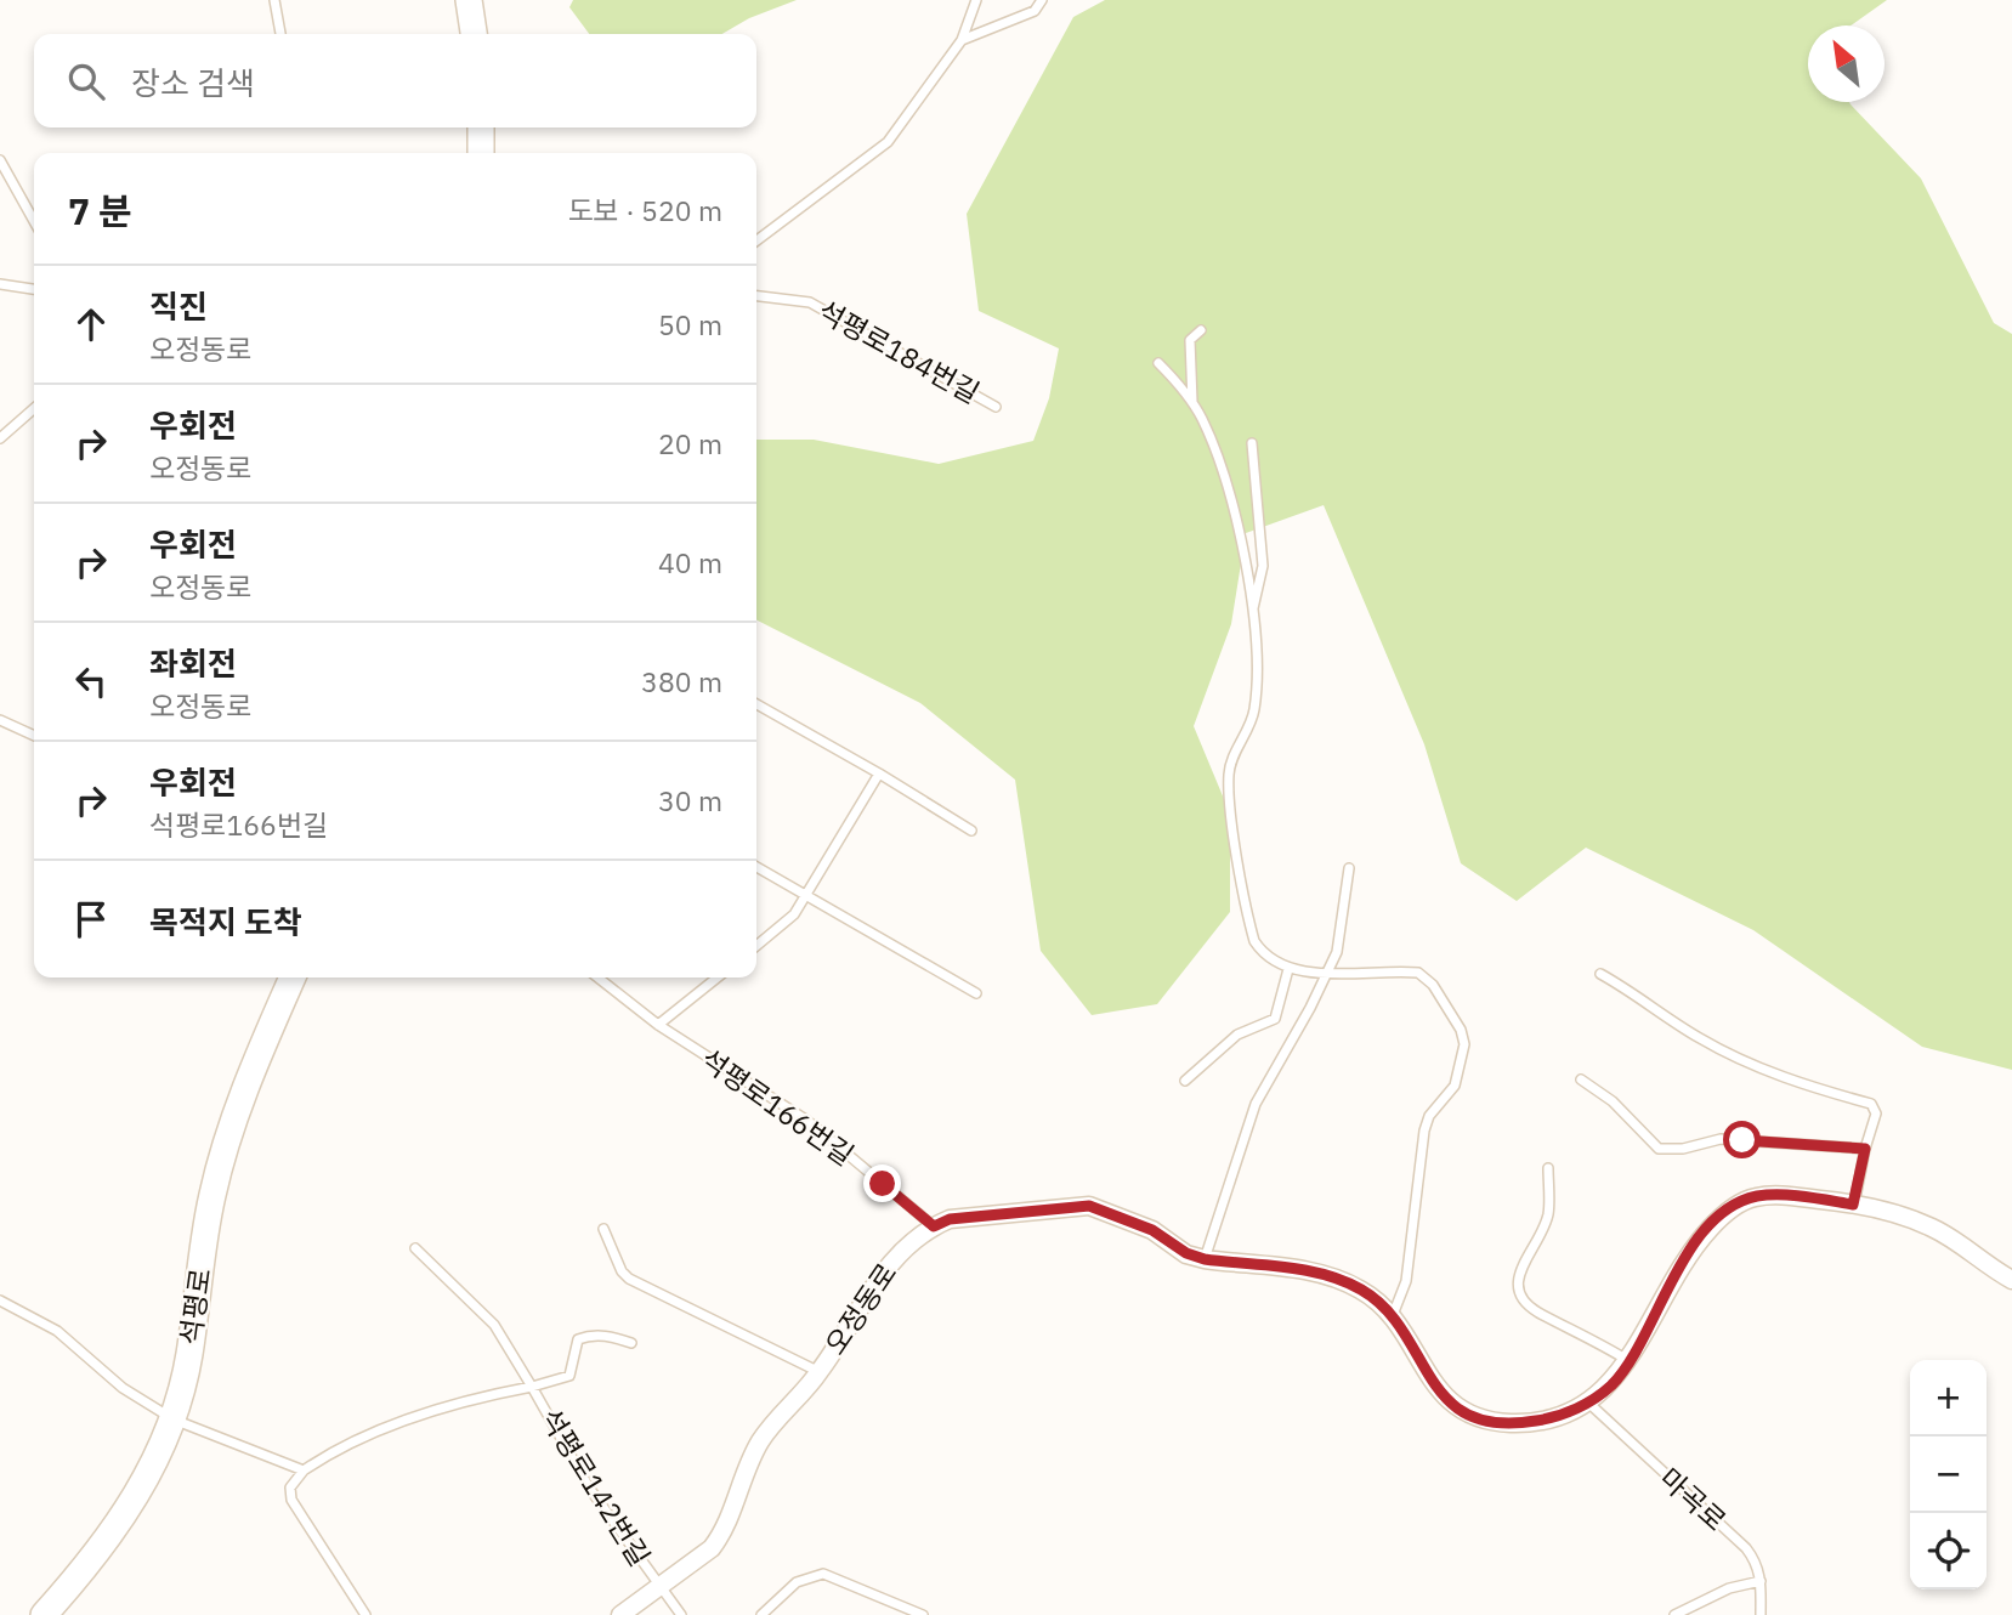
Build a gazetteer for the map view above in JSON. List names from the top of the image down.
{
  "streets": {
    "street": ["석평로", "오정동로"],
    "lane": [
      "석평로184번길",
      "석평로166번길",
      "석평로142번길",
      "마곡로"
    ]
  },
  "crossings": [
    ["석평로166번길", "오정동로"],
    ["오정동로", "석평로142번길"],
    ["오정동로", "마곡로"]
  ],
  "north": "top left",
  "page": {
    "search": "장소 검색",
    "heading": ["7 분", "도보 · 520 m"],
    "list": [
      ["직진", "오정동로", "50 m"],
      ["우회전", "오정동로", "20 m"],
      ["우회전", "오정동로", "40 m"],
      ["좌회전", "오정동로", "380 m"],
      ["우회전", "석평로166번길", "30 m"],
      "목적지 도착"
    ],
    "map_buttons": ["+", "−"]
  }
}
